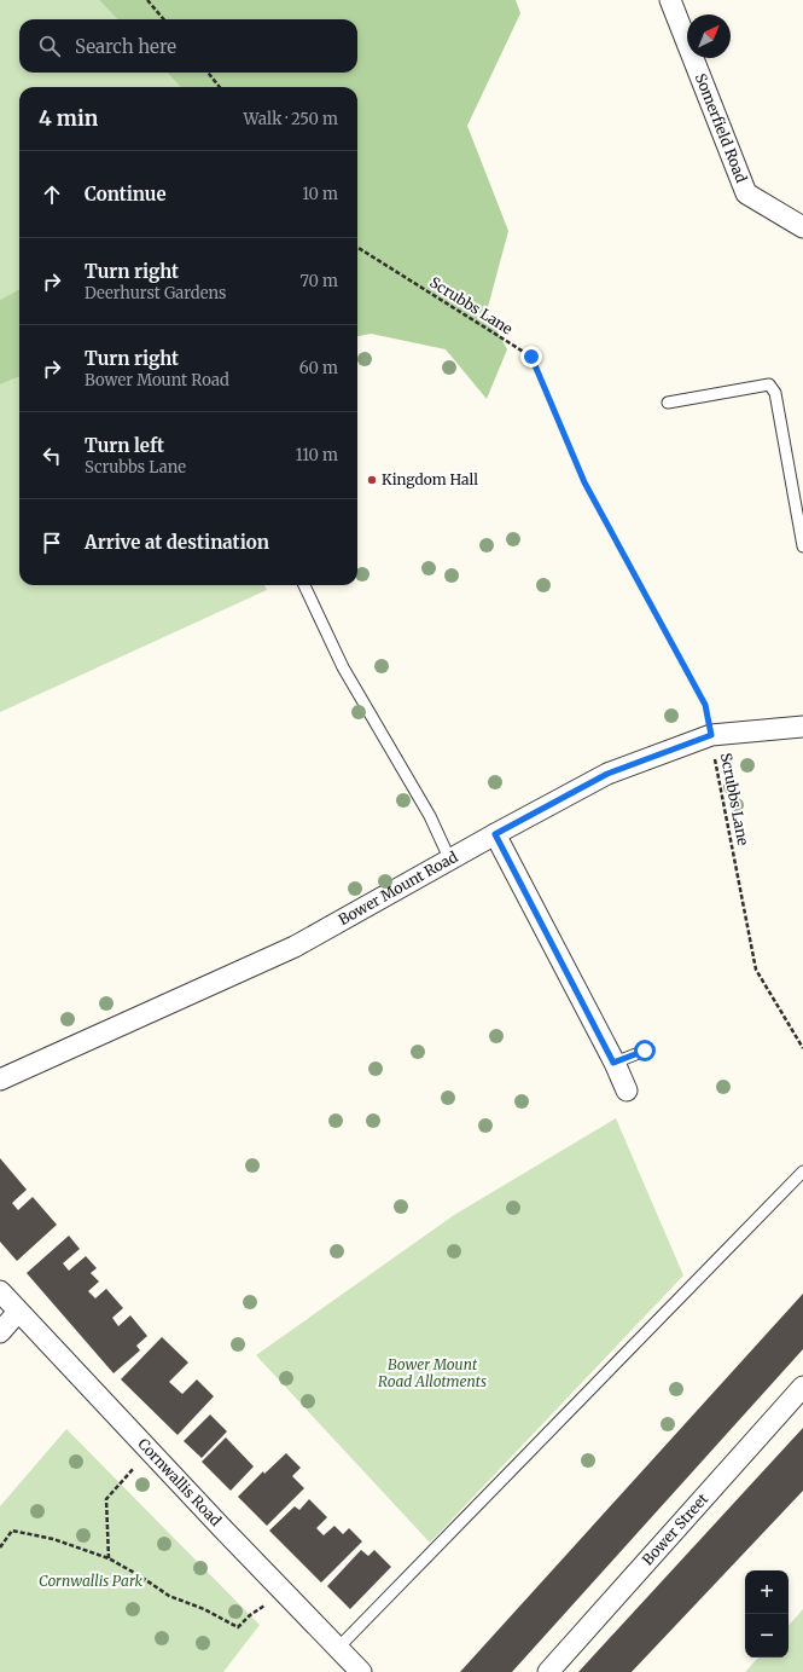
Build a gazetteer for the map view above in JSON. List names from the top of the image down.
{
  "streets": {
    "street": [
      "Somerfield Road",
      "Bower Mount Road",
      "Cornwallis Road",
      "Bower Street"
    ],
    "path": ["Scrubbs Lane"]
  },
  "crossings": [
    ["Scrubbs Lane", "Bower Mount Road"]
  ],
  "parks": ["Bower Mount Road Allotments", "Cornwallis Park"],
  "places": ["Kingdom Hall"],
  "north": "top right",
  "page": {
    "search": "Search here",
    "heading": ["4 min", "Walk · 250 m"],
    "list": [
      ["Continue", "10 m"],
      ["Turn right", "Deerhurst Gardens", "70 m"],
      ["Turn right", "Bower Mount Road", "60 m"],
      ["Turn left", "Scrubbs Lane", "110 m"],
      "Arrive at destination"
    ],
    "map_buttons": ["+", "−"]
  }
}
